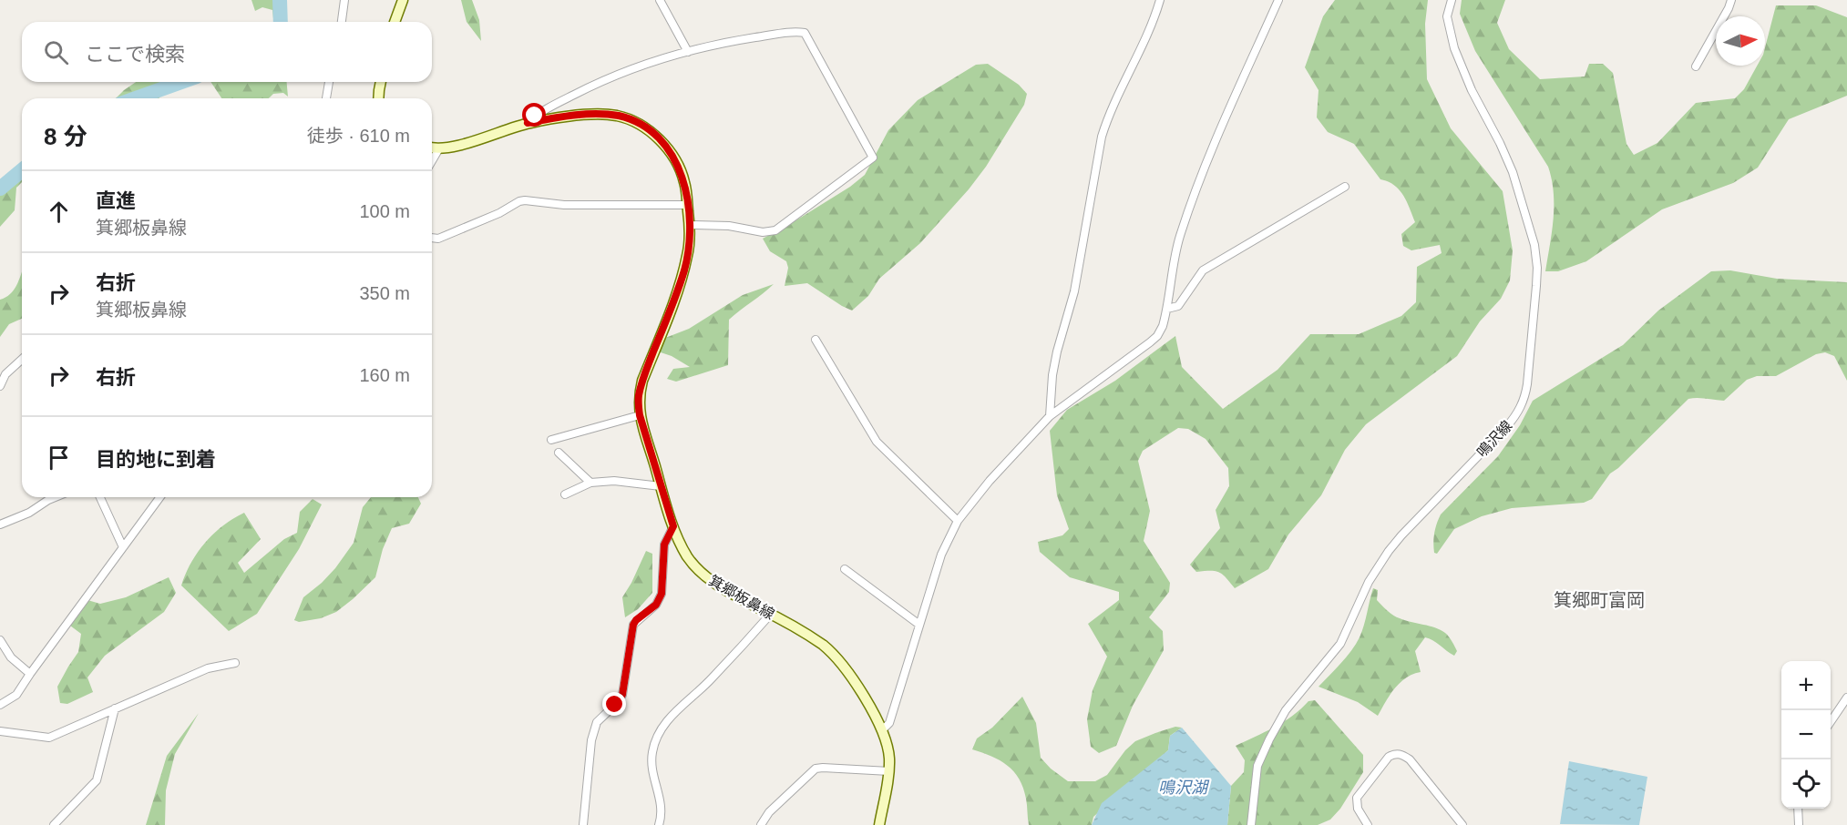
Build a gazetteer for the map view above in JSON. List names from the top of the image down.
{
  "streets": {
    "main road": ["箕郷板鼻線"],
    "street": ["鳴沢線"]
  },
  "districts": ["箕郷町富岡"],
  "water": ["鳴沢湖"],
  "north": "right",
  "page": {
    "search": "ここで検索",
    "heading": ["8 分", "徒歩 · 610 m"],
    "list": [
      ["直進", "箕郷板鼻線", "100 m"],
      ["右折", "箕郷板鼻線", "350 m"],
      ["右折", "160 m"],
      "目的地に到着"
    ],
    "map_buttons": ["+", "−"]
  }
}
